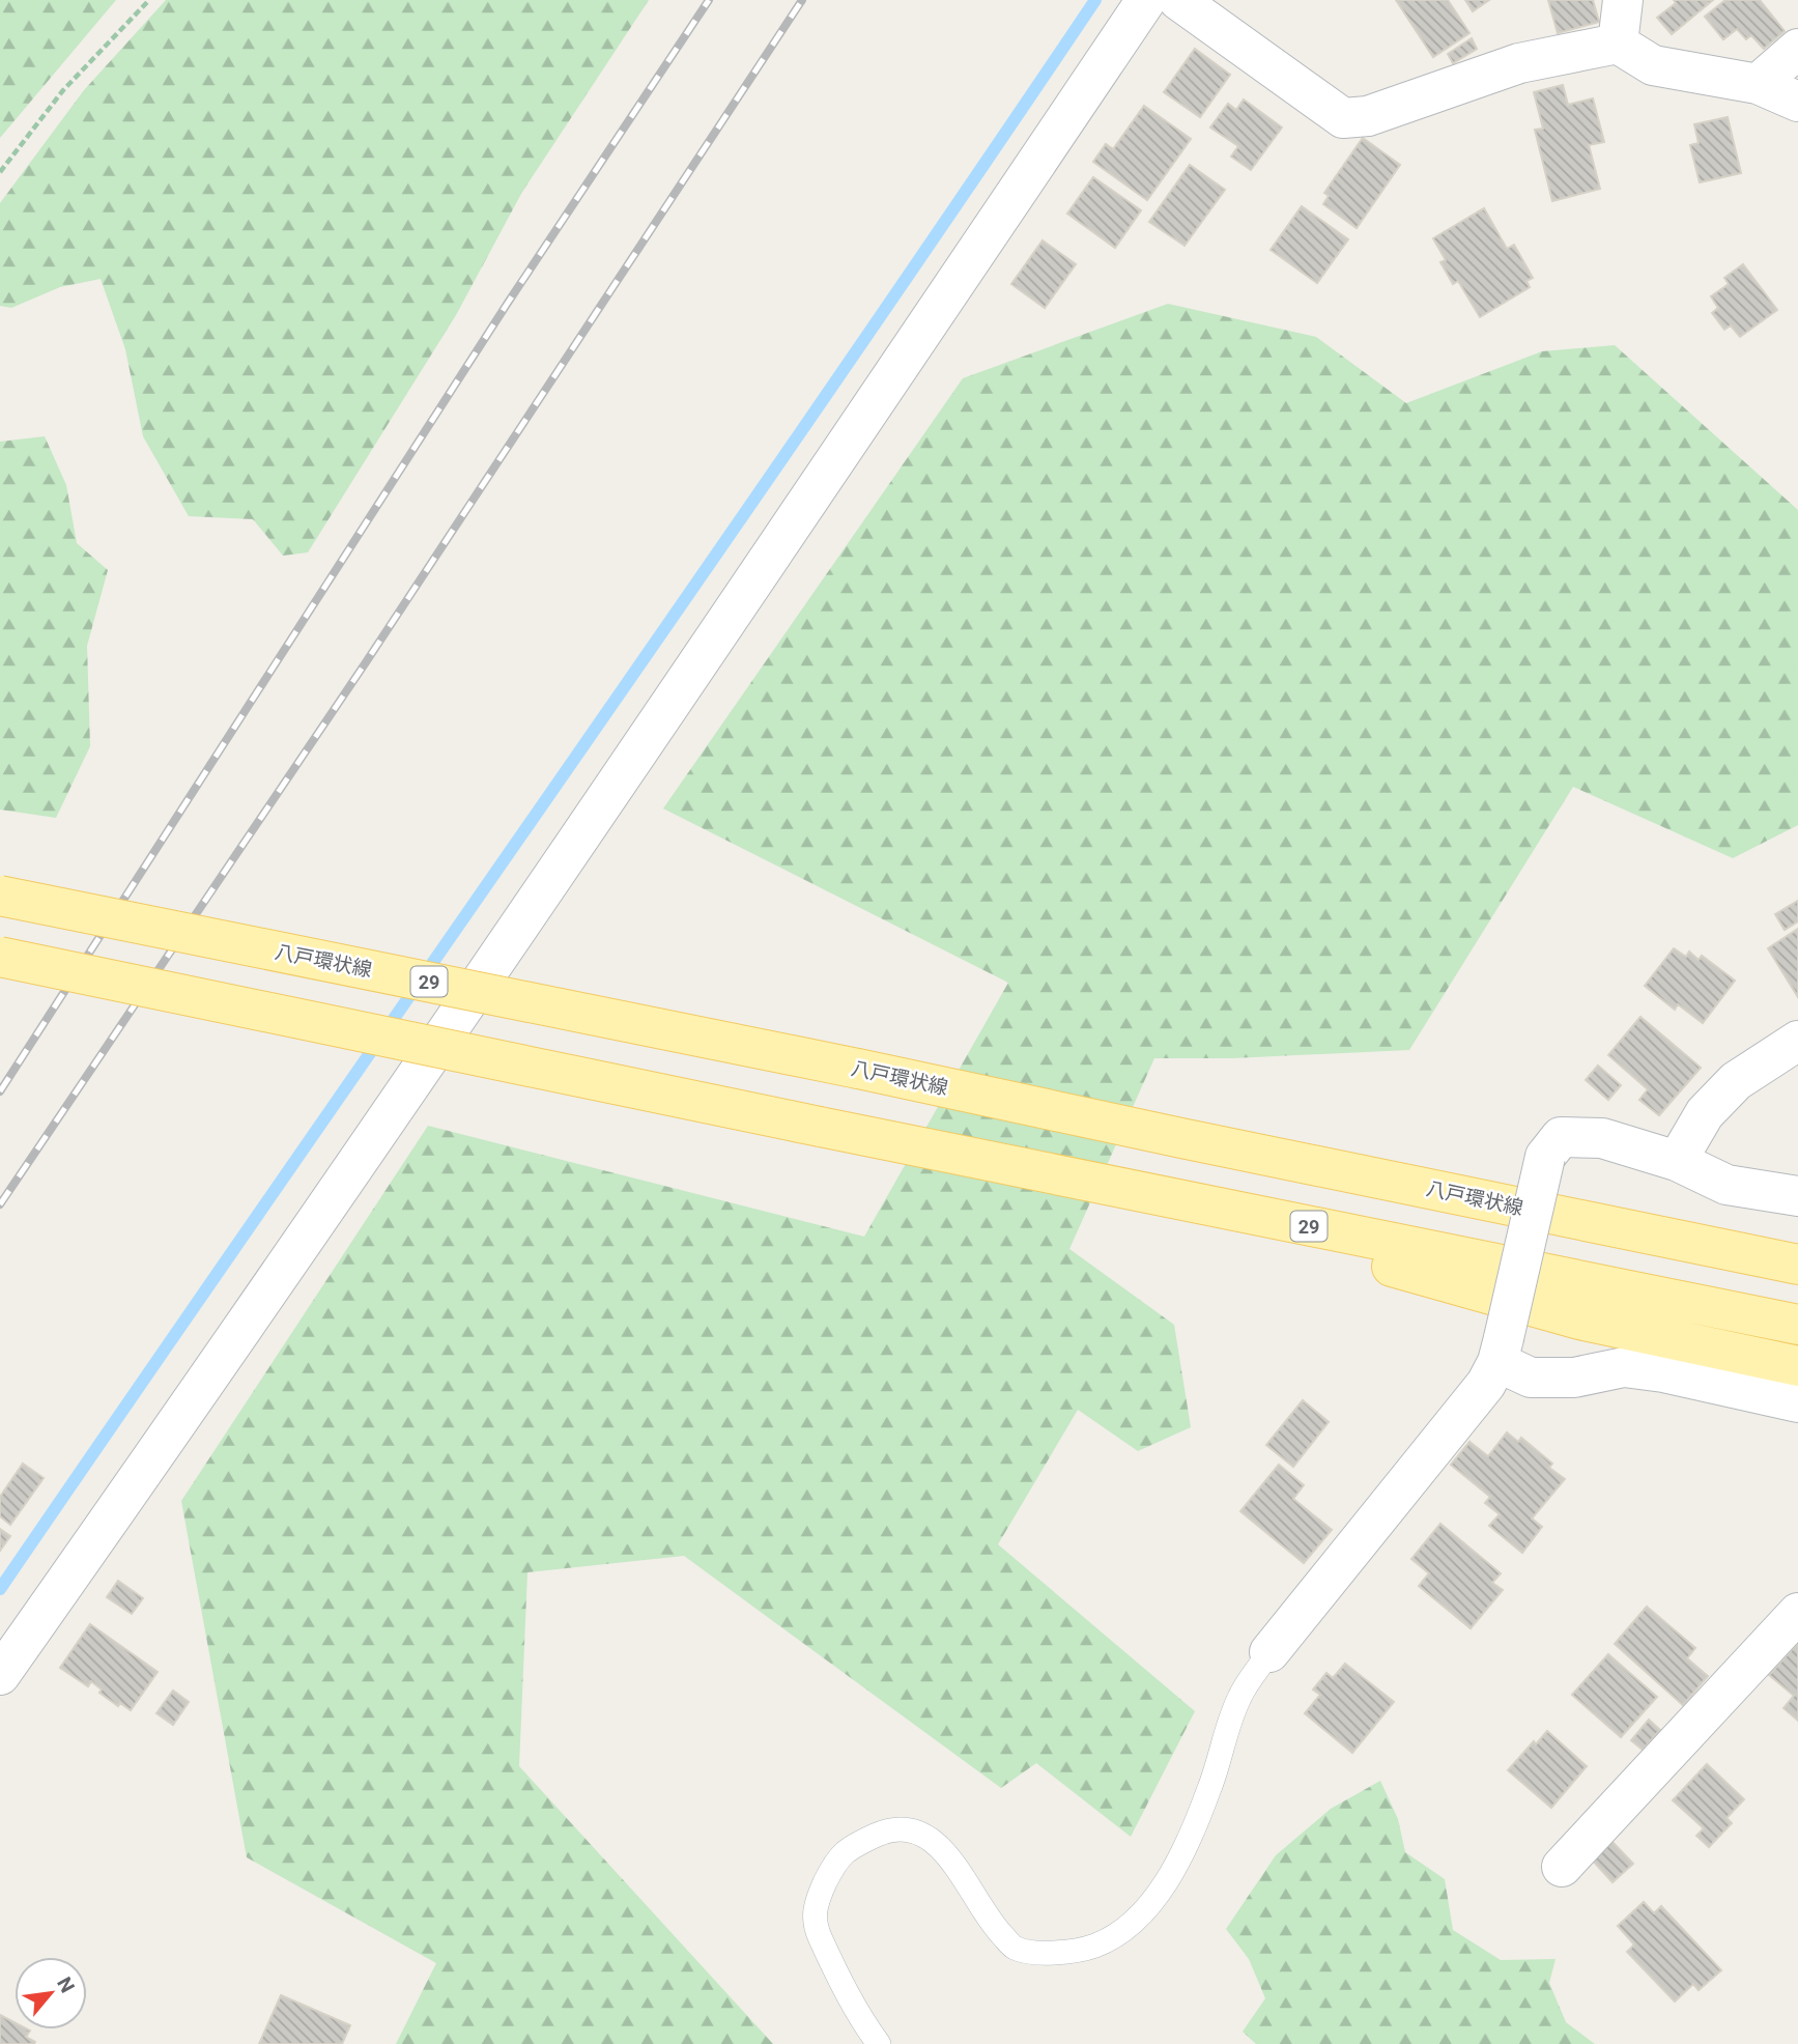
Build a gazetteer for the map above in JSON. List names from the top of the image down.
{
  "streets": {
    "main road": ["八戸環状線", "29"]
  },
  "crossings": [
    ["八戸環状線", "29"]
  ],
  "north": "top right"
}
